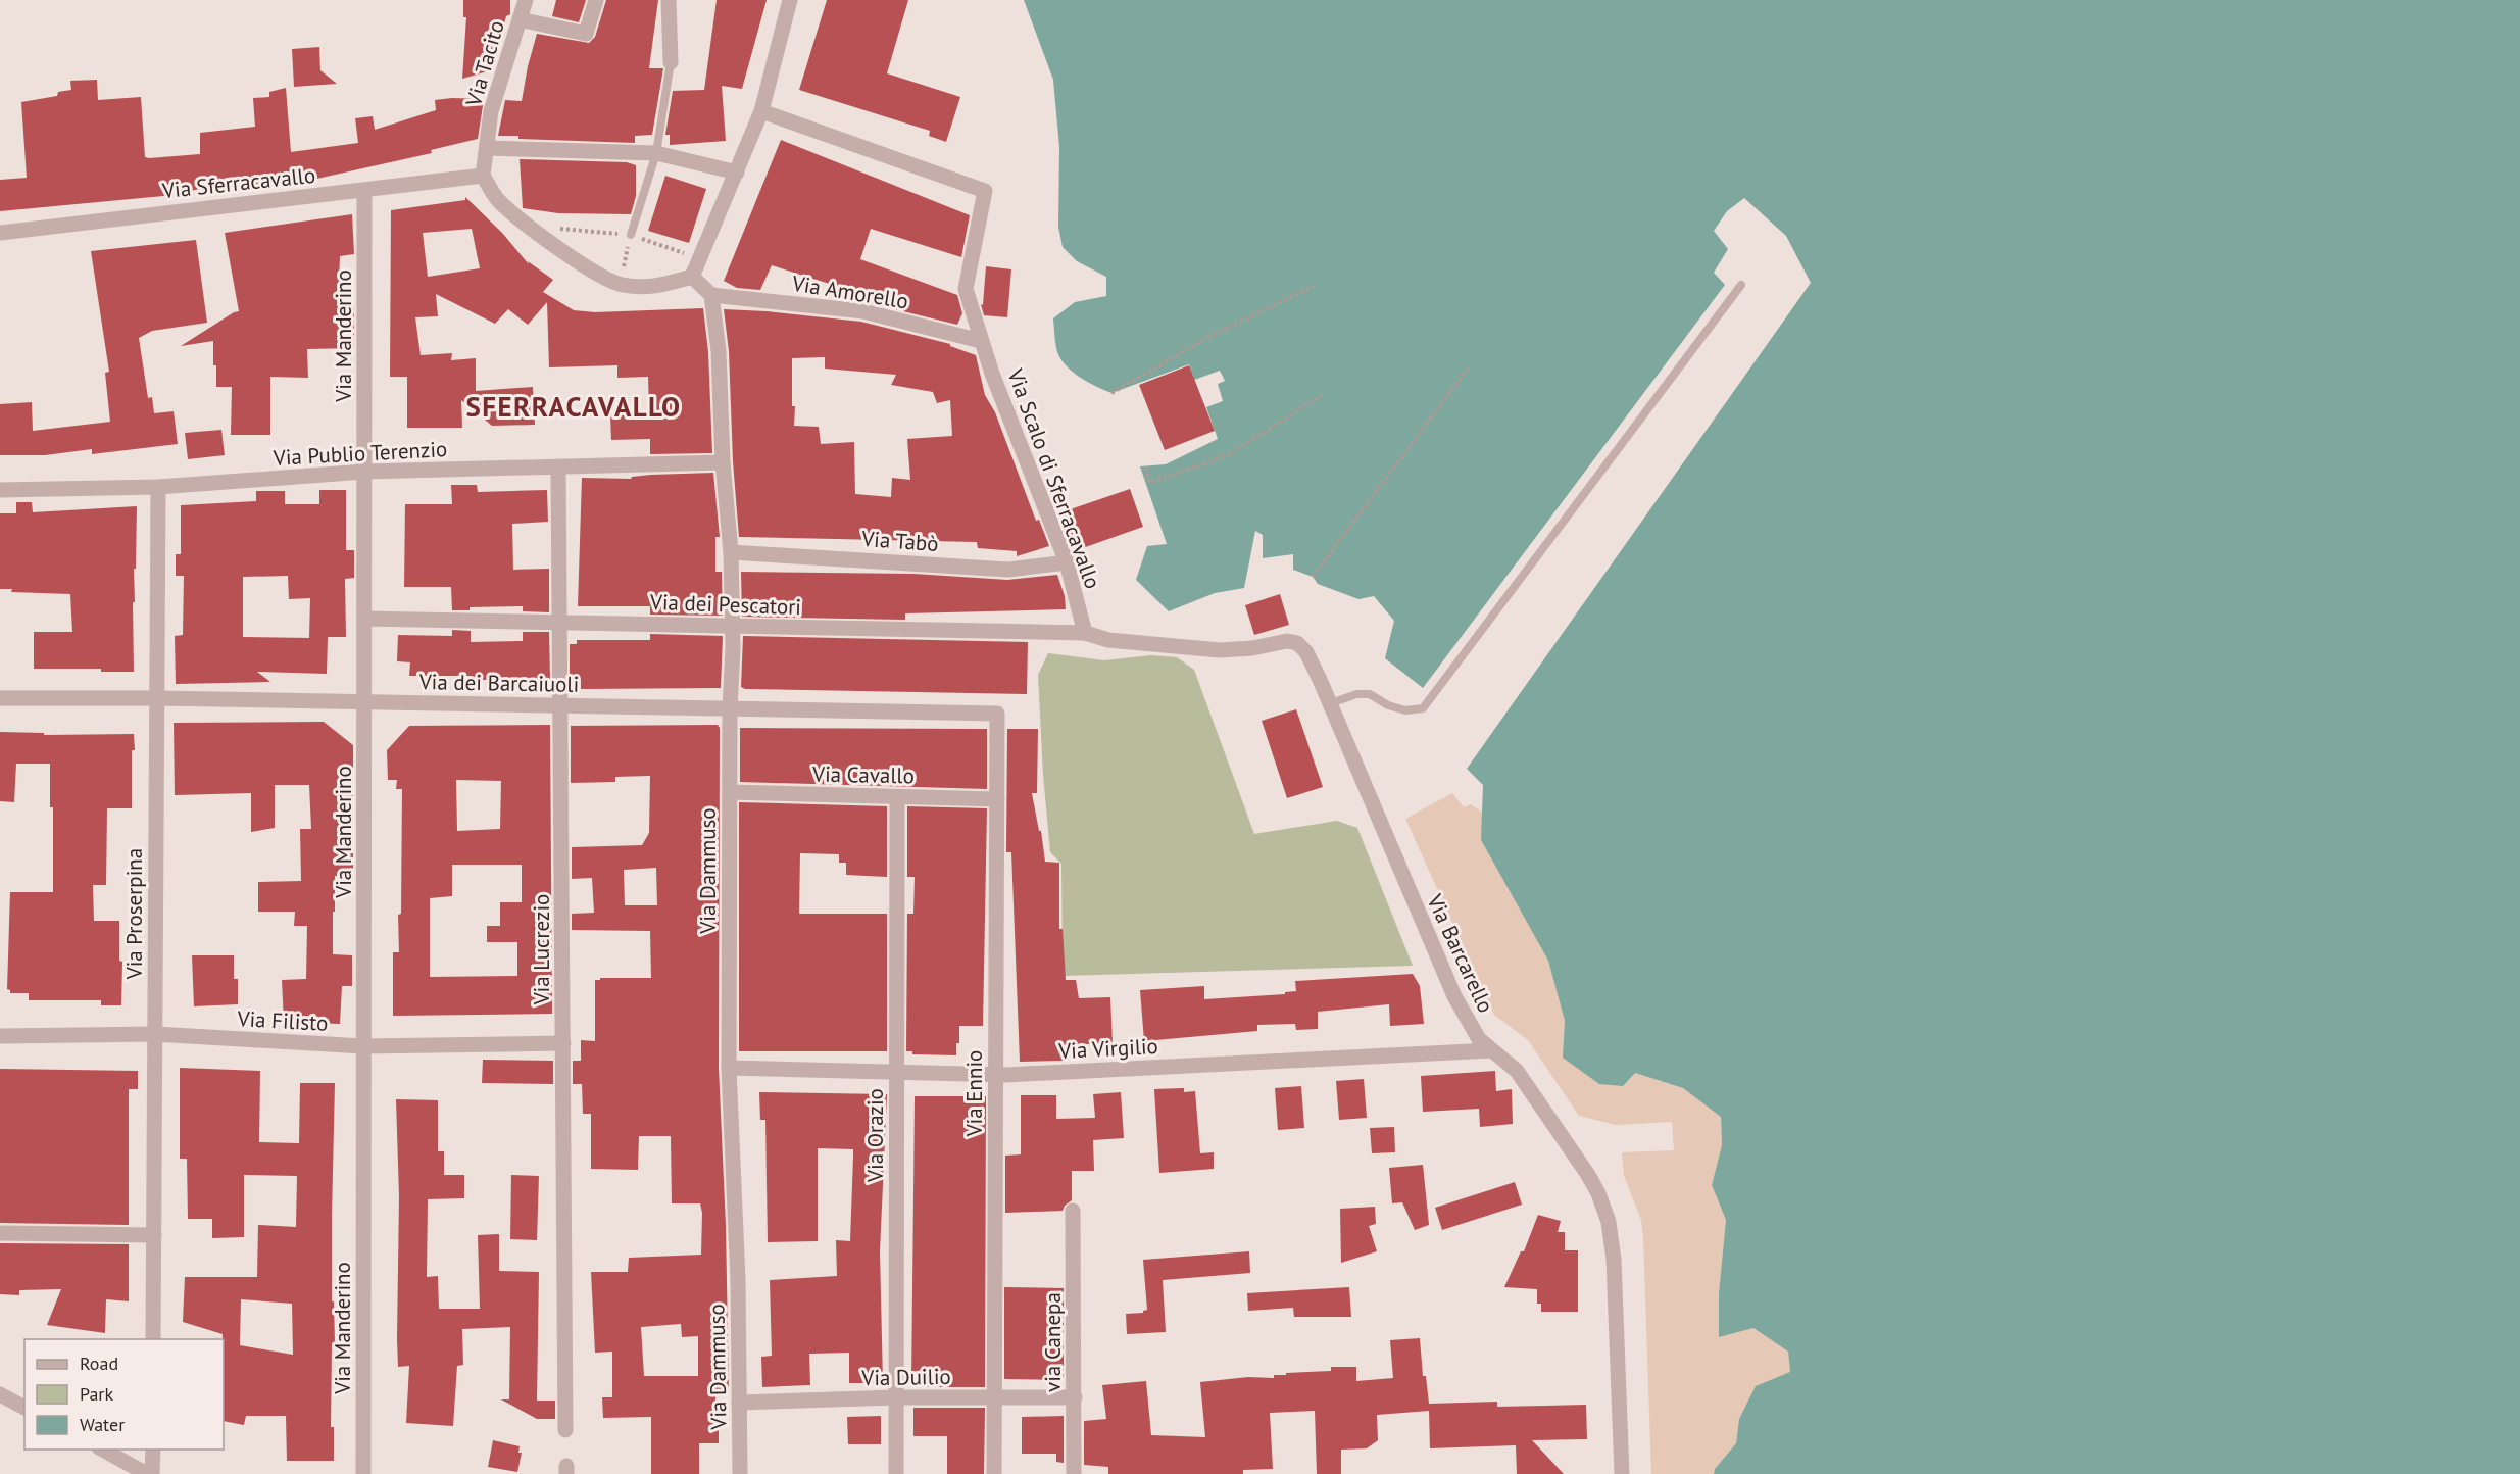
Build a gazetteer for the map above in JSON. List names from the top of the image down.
{
  "streets": {
    "street": [
      "Via Tacito",
      "Via Sferracavallo",
      "Via Amorello",
      "Via Manderino",
      "Via Publio Terenzio",
      "Via Scalo di Sferracavallo",
      "Via Tabò",
      "Via dei Pescatori",
      "Via dei Barcaiuoli",
      "Via Cavallo",
      "Via Dammuso",
      "Via Proserpina",
      "Via Lucrezio",
      "Via Barcarello",
      "Via Filisto",
      "Via Virgilio",
      "Via Ennio",
      "Via Orazio",
      "via Canepa",
      "Via Duilio"
    ]
  },
  "crossings": [
    ["Via Tacito", "Via Sferracavallo"],
    ["Via Sferracavallo", "Via Manderino"],
    ["Via Amorello", "Via Scalo di Sferracavallo"],
    ["Via Amorello", "Via Dammuso"],
    ["Via Manderino", "Via Publio Terenzio"],
    ["Via Manderino", "Via dei Pescatori"],
    ["Via Manderino", "Via dei Barcaiuoli"],
    ["Via Manderino", "Via Filisto"],
    ["Via Publio Terenzio", "Via Dammuso"],
    ["Via Publio Terenzio", "Via Proserpina"],
    ["Via Publio Terenzio", "Via Lucrezio"],
    ["Via Scalo di Sferracavallo", "Via Tabò"],
    ["Via Scalo di Sferracavallo", "Via dei Pescatori"],
    ["Via Scalo di Sferracavallo", "Via Barcarello"],
    ["Via Tabò", "Via Dammuso"],
    ["Via dei Pescatori", "Via Dammuso"],
    ["Via dei Pescatori", "Via Lucrezio"],
    ["Via dei Pescatori", "Via Barcarello"],
    ["Via dei Barcaiuoli", "Via Dammuso"],
    ["Via dei Barcaiuoli", "Via Proserpina"],
    ["Via dei Barcaiuoli", "Via Lucrezio"],
    ["Via dei Barcaiuoli", "Via Ennio"],
    ["Via Cavallo", "Via Dammuso"],
    ["Via Cavallo", "Via Ennio"],
    ["Via Cavallo", "Via Orazio"],
    ["Via Dammuso", "Via Virgilio"],
    ["Via Dammuso", "Via Duilio"],
    ["Via Proserpina", "Via Filisto"],
    ["Via Lucrezio", "Via Filisto"],
    ["Via Barcarello", "Via Virgilio"],
    ["Via Virgilio", "Via Ennio"],
    ["Via Virgilio", "Via Orazio"],
    ["Via Ennio", "Via Duilio"],
    ["Via Orazio", "Via Duilio"],
    ["via Canepa", "Via Duilio"]
  ],
  "districts": ["SFERRACAVALLO"],
  "legend": ["Road", "Park", "Water"]
}
